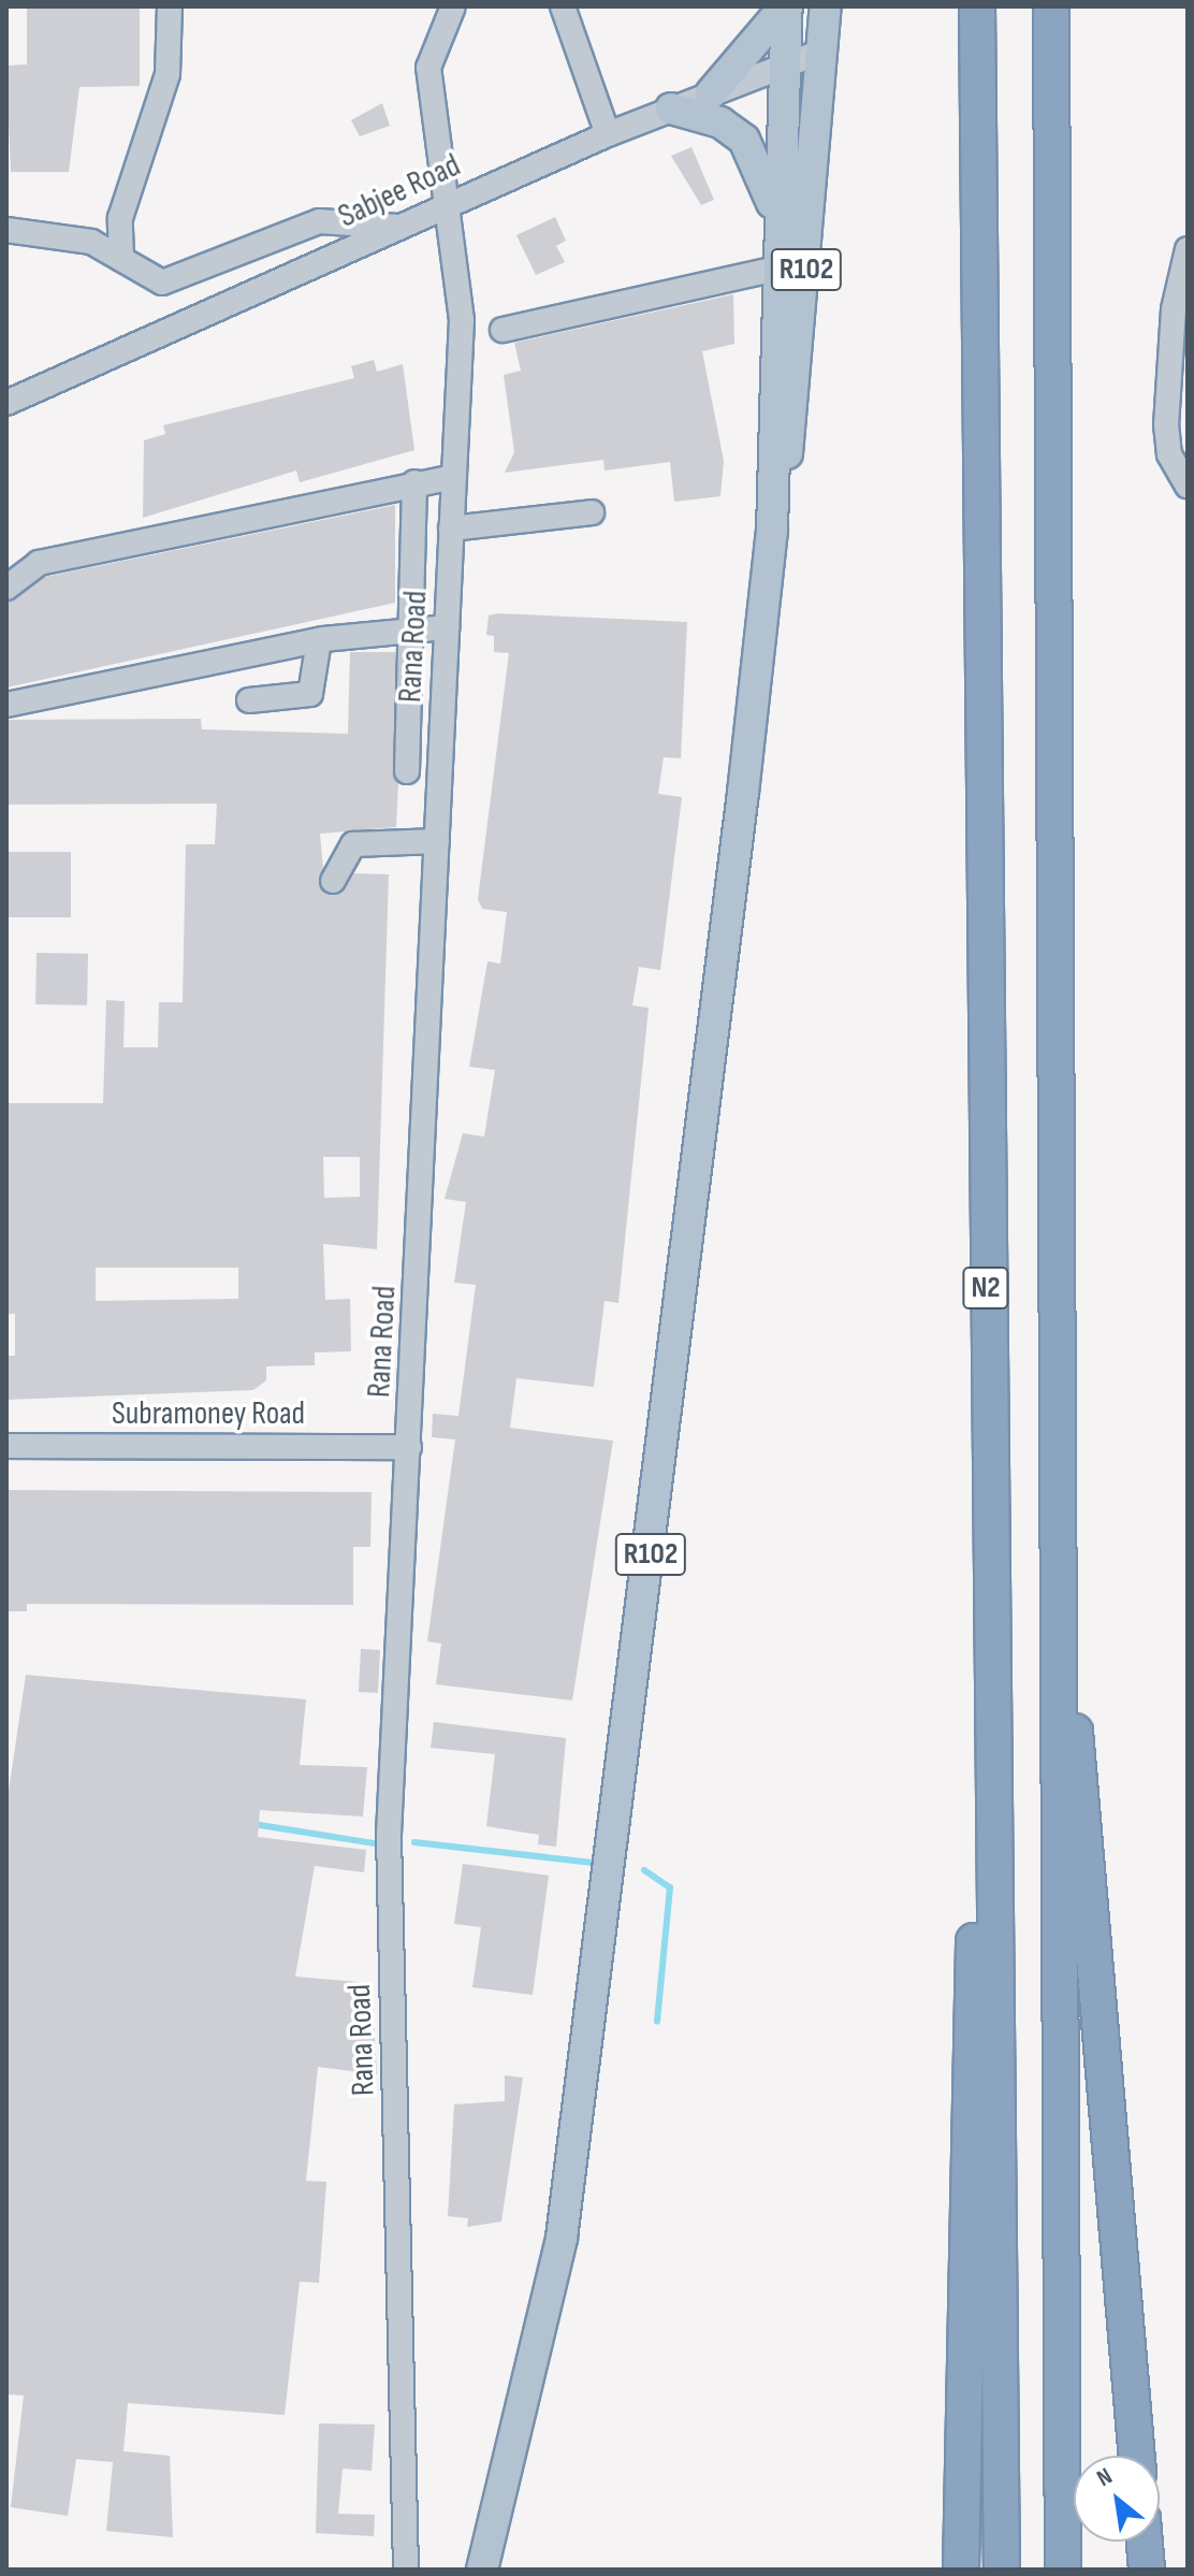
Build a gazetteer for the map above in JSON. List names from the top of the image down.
{
  "streets": {
    "highway": ["N2"],
    "main road": ["R102"],
    "street": ["Sabjee Road", "Rana Road", "Subramoney Road"]
  },
  "crossings": [
    ["Sabjee Road", "R102"],
    ["Sabjee Road", "Rana Road"],
    ["Rana Road", "Subramoney Road"]
  ],
  "north": "top left"
}
